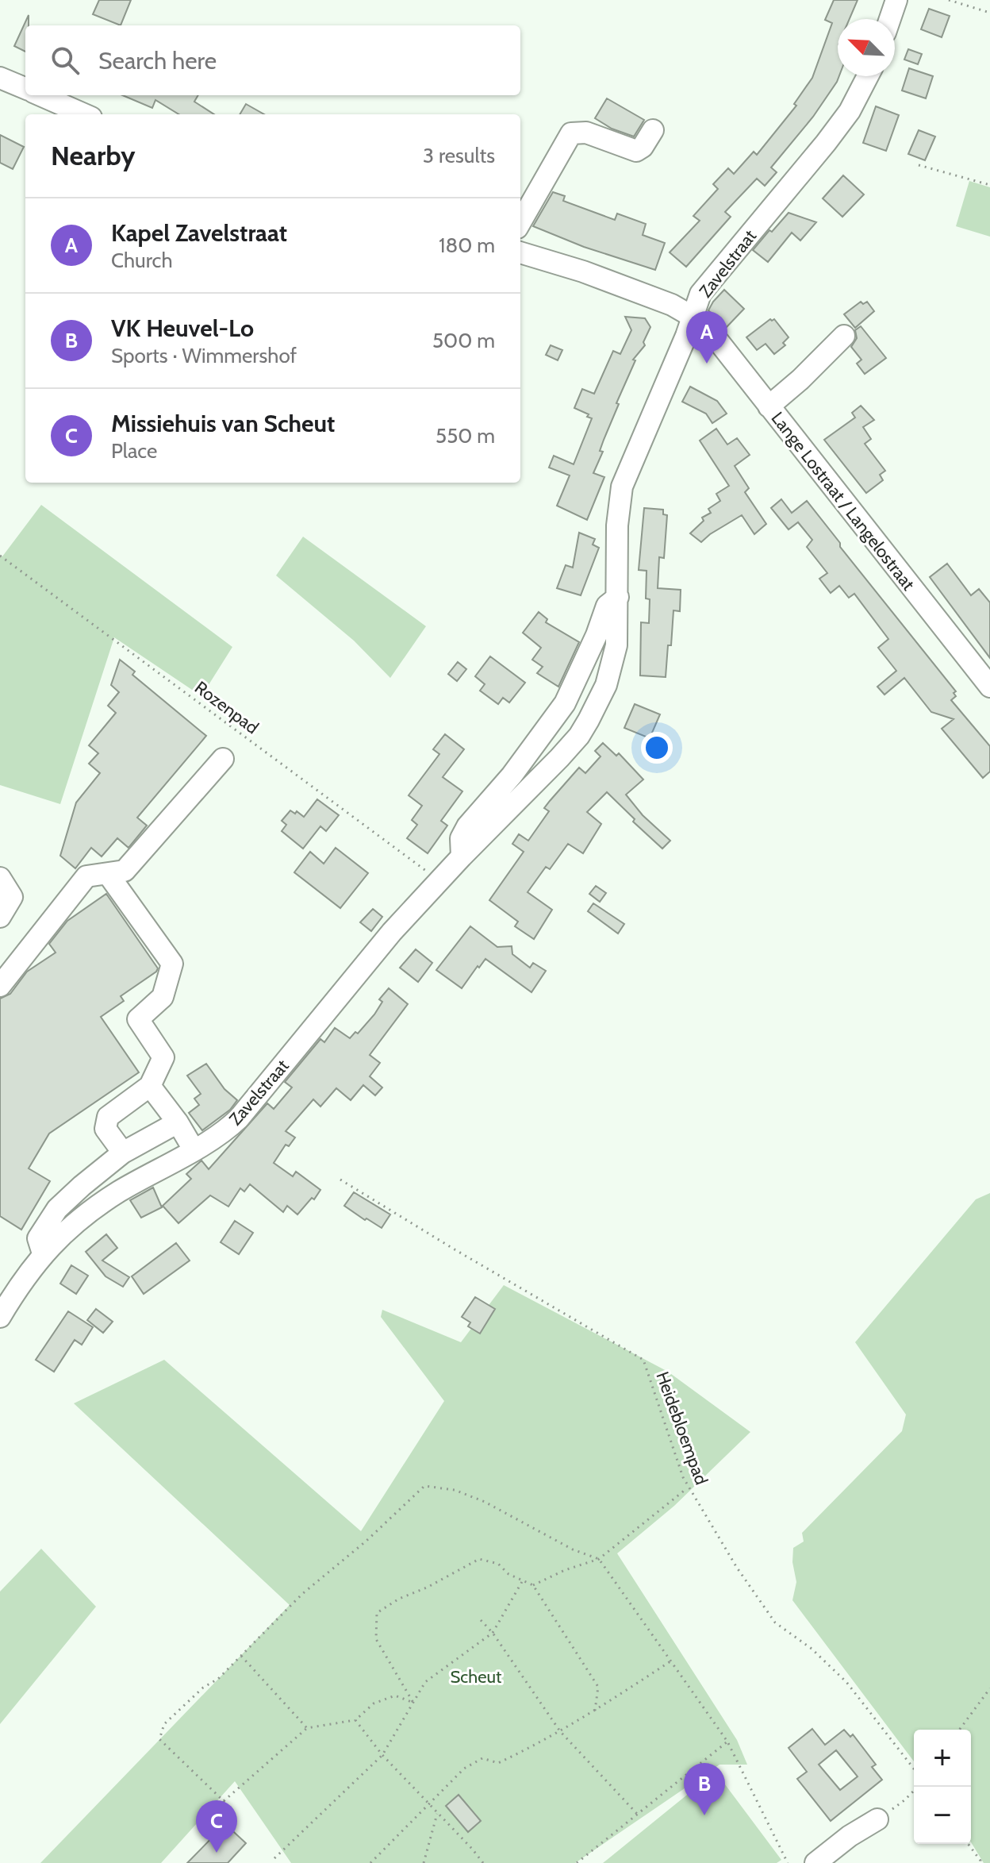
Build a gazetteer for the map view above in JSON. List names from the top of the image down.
{
  "streets": {
    "street": ["Zavelstraat", "Lange Lostraat / Langelostraat"],
    "path": ["Rozenpad", "Heidebloempad"]
  },
  "crossings": [
    ["Zavelstraat", "Lange Lostraat / Langelostraat"],
    ["Zavelstraat", "Rozenpad"]
  ],
  "parks": ["Scheut"],
  "north": "top left",
  "page": {
    "search": "Search here",
    "heading": ["Nearby", "3 results"],
    "list": [
      {
        "mark": "A",
        "name": "Kapel Zavelstraat",
        "note": "Church",
        "value": "180 m"
      },
      {
        "mark": "B",
        "name": "VK Heuvel-Lo",
        "note": "Sports · Wimmershof",
        "value": "500 m"
      },
      {
        "mark": "C",
        "name": "Missiehuis van Scheut",
        "note": "Place",
        "value": "550 m"
      }
    ],
    "pins": ["A", "B", "C"],
    "map_buttons": ["+", "−"]
  }
}
